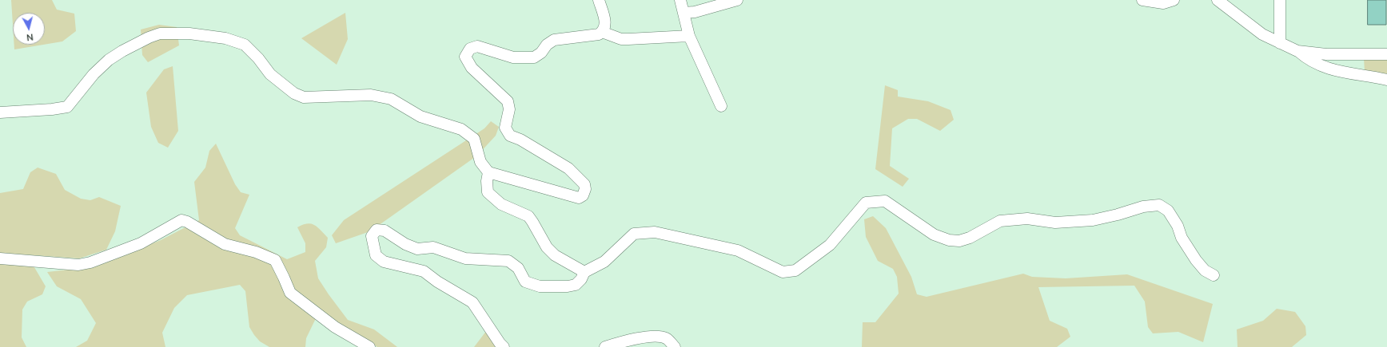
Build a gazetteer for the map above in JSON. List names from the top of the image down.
{
  "north": "bottom"
}
